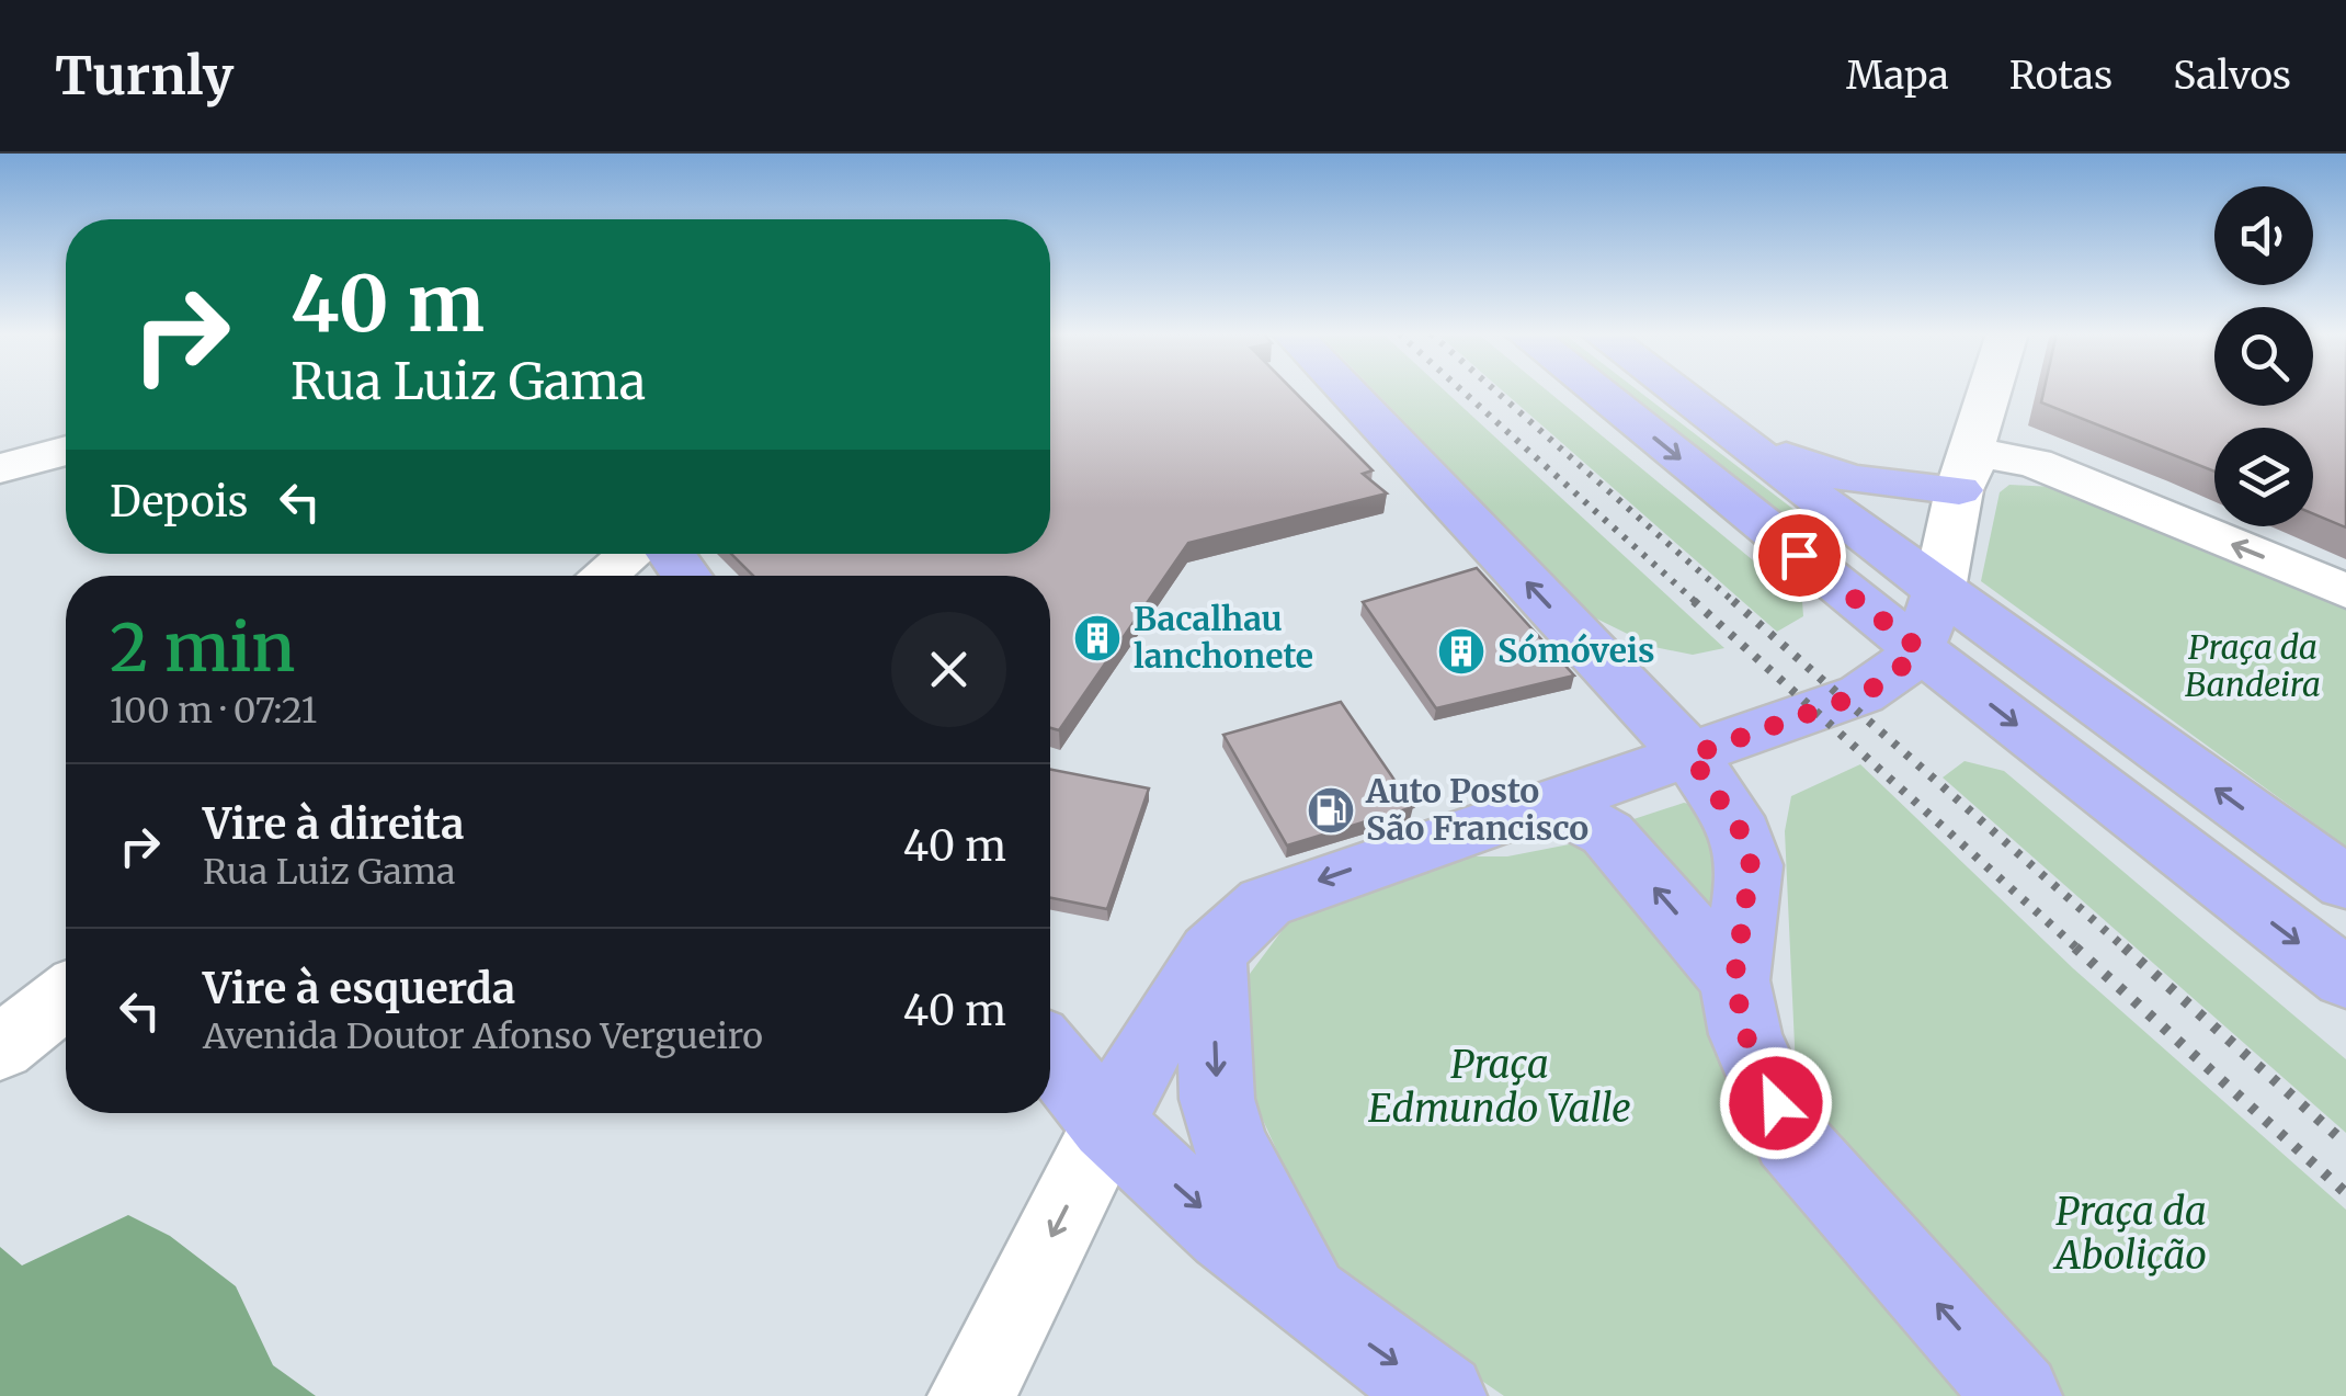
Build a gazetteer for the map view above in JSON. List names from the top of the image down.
{
  "parks": ["Praça da Bandeira", "Praça Edmundo Valle", "Praça da Abolição"],
  "places": {
    "building": ["Bacalhau lanchonete", "Sómóveis"],
    "fuel station": ["Auto Posto São Francisco"]
  },
  "page": {
    "header": "Turnly",
    "nav": ["Mapa", "Rotas", "Salvos"],
    "turn": ["40 m", "Rua Luiz Gama"],
    "then": "Depois",
    "heading": ["2 min", "100 m · 07:21"],
    "list": [
      {
        "name": "Vire à direita",
        "note": "Rua Luiz Gama",
        "value": "40 m"
      },
      {
        "name": "Vire à esquerda",
        "note": "Avenida Doutor Afonso Vergueiro",
        "value": "40 m"
      }
    ]
  }
}
